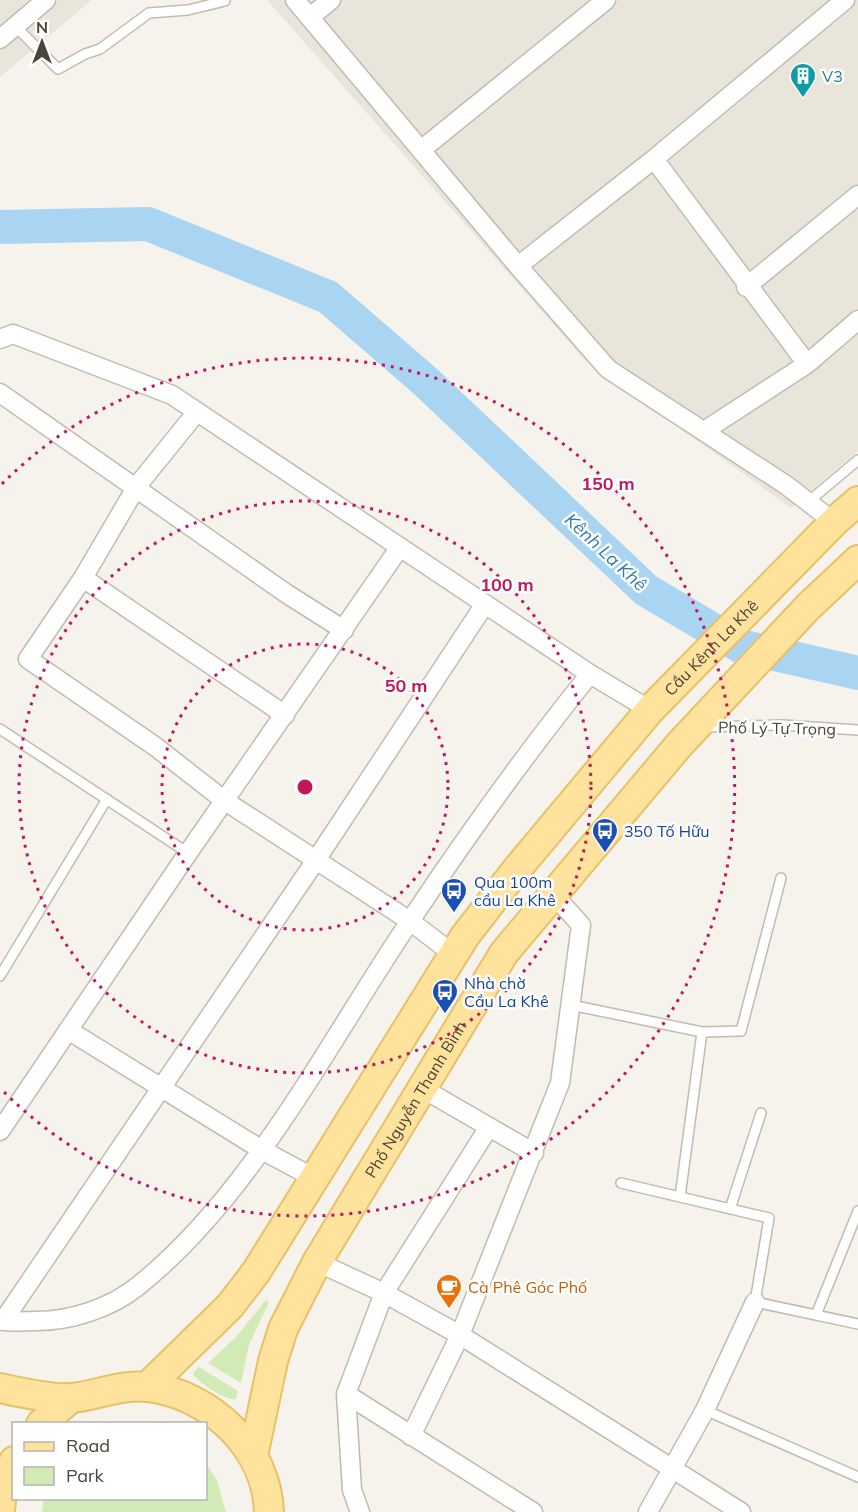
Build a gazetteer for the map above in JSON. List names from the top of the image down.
{
  "streets": {
    "main road": ["Cầu Kênh La Khê", "Phố Nguyễn Thanh Bình"],
    "lane": ["Phố Lý Tự Trọng"]
  },
  "crossings": [
    ["Phố Lý Tự Trọng", "Phố Nguyễn Thanh Bình"]
  ],
  "water": ["Kênh La Khê"],
  "places": {
    "building": ["V3"],
    "bus stop": ["350 Tố Hữu", "Qua 100m cầu La Khê", "Nhà chờ Cầu La Khê"],
    "cafe": ["Cà Phê Góc Phố"]
  },
  "legend": ["Road", "Park"],
  "north": "top",
  "rings": ["150 m", "100 m", "50 m"]
}
